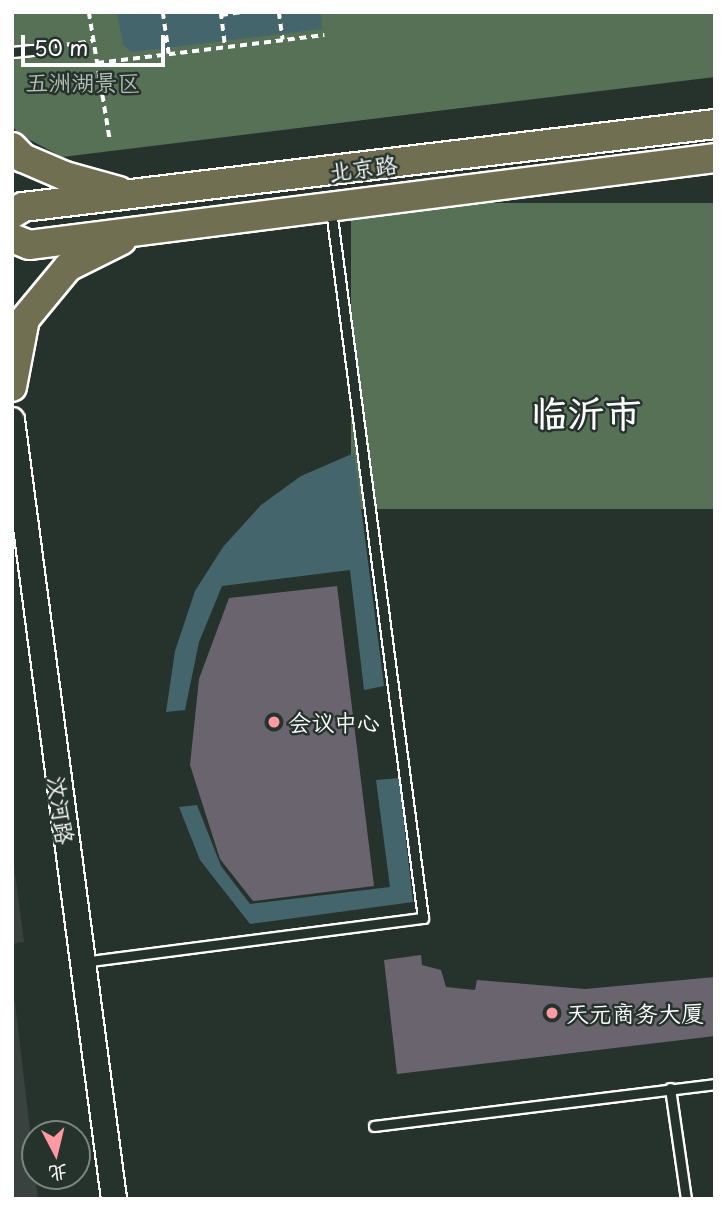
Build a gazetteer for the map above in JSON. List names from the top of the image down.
{
  "streets": {
    "main road": ["北京路"],
    "street": ["汶河路"]
  },
  "districts": ["临沂市"],
  "parks": ["五洲湖景区"],
  "places": ["会议中心", "天元商务大厦"],
  "scale_bar": "50 m",
  "north": "bottom"
}
